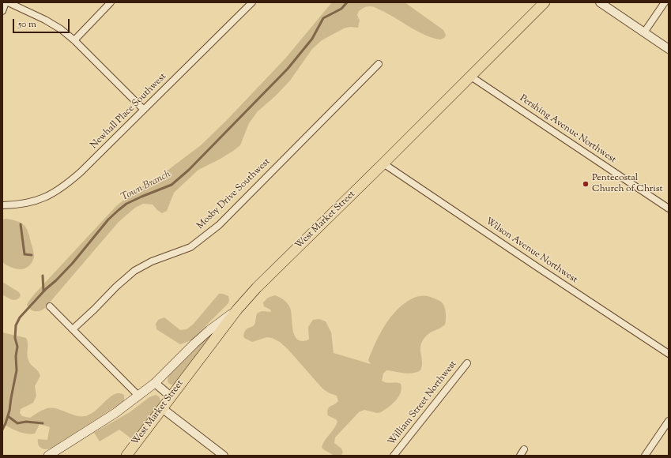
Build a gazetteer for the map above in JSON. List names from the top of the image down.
{
  "streets": {
    "main road": ["West Market Street"],
    "street": [
      "Newhall Place Southwest",
      "Pershing Avenue Northwest",
      "Mosby Drive Southwest",
      "Wilson Avenue Northwest",
      "William Street Northwest"
    ]
  },
  "crossings": [
    ["Pershing Avenue Northwest", "West Market Street"],
    ["West Market Street", "Wilson Avenue Northwest"]
  ],
  "water": ["Town Branch"],
  "places": ["Pentecostal Church of Christ"],
  "scale_bar": "50 m"
}
